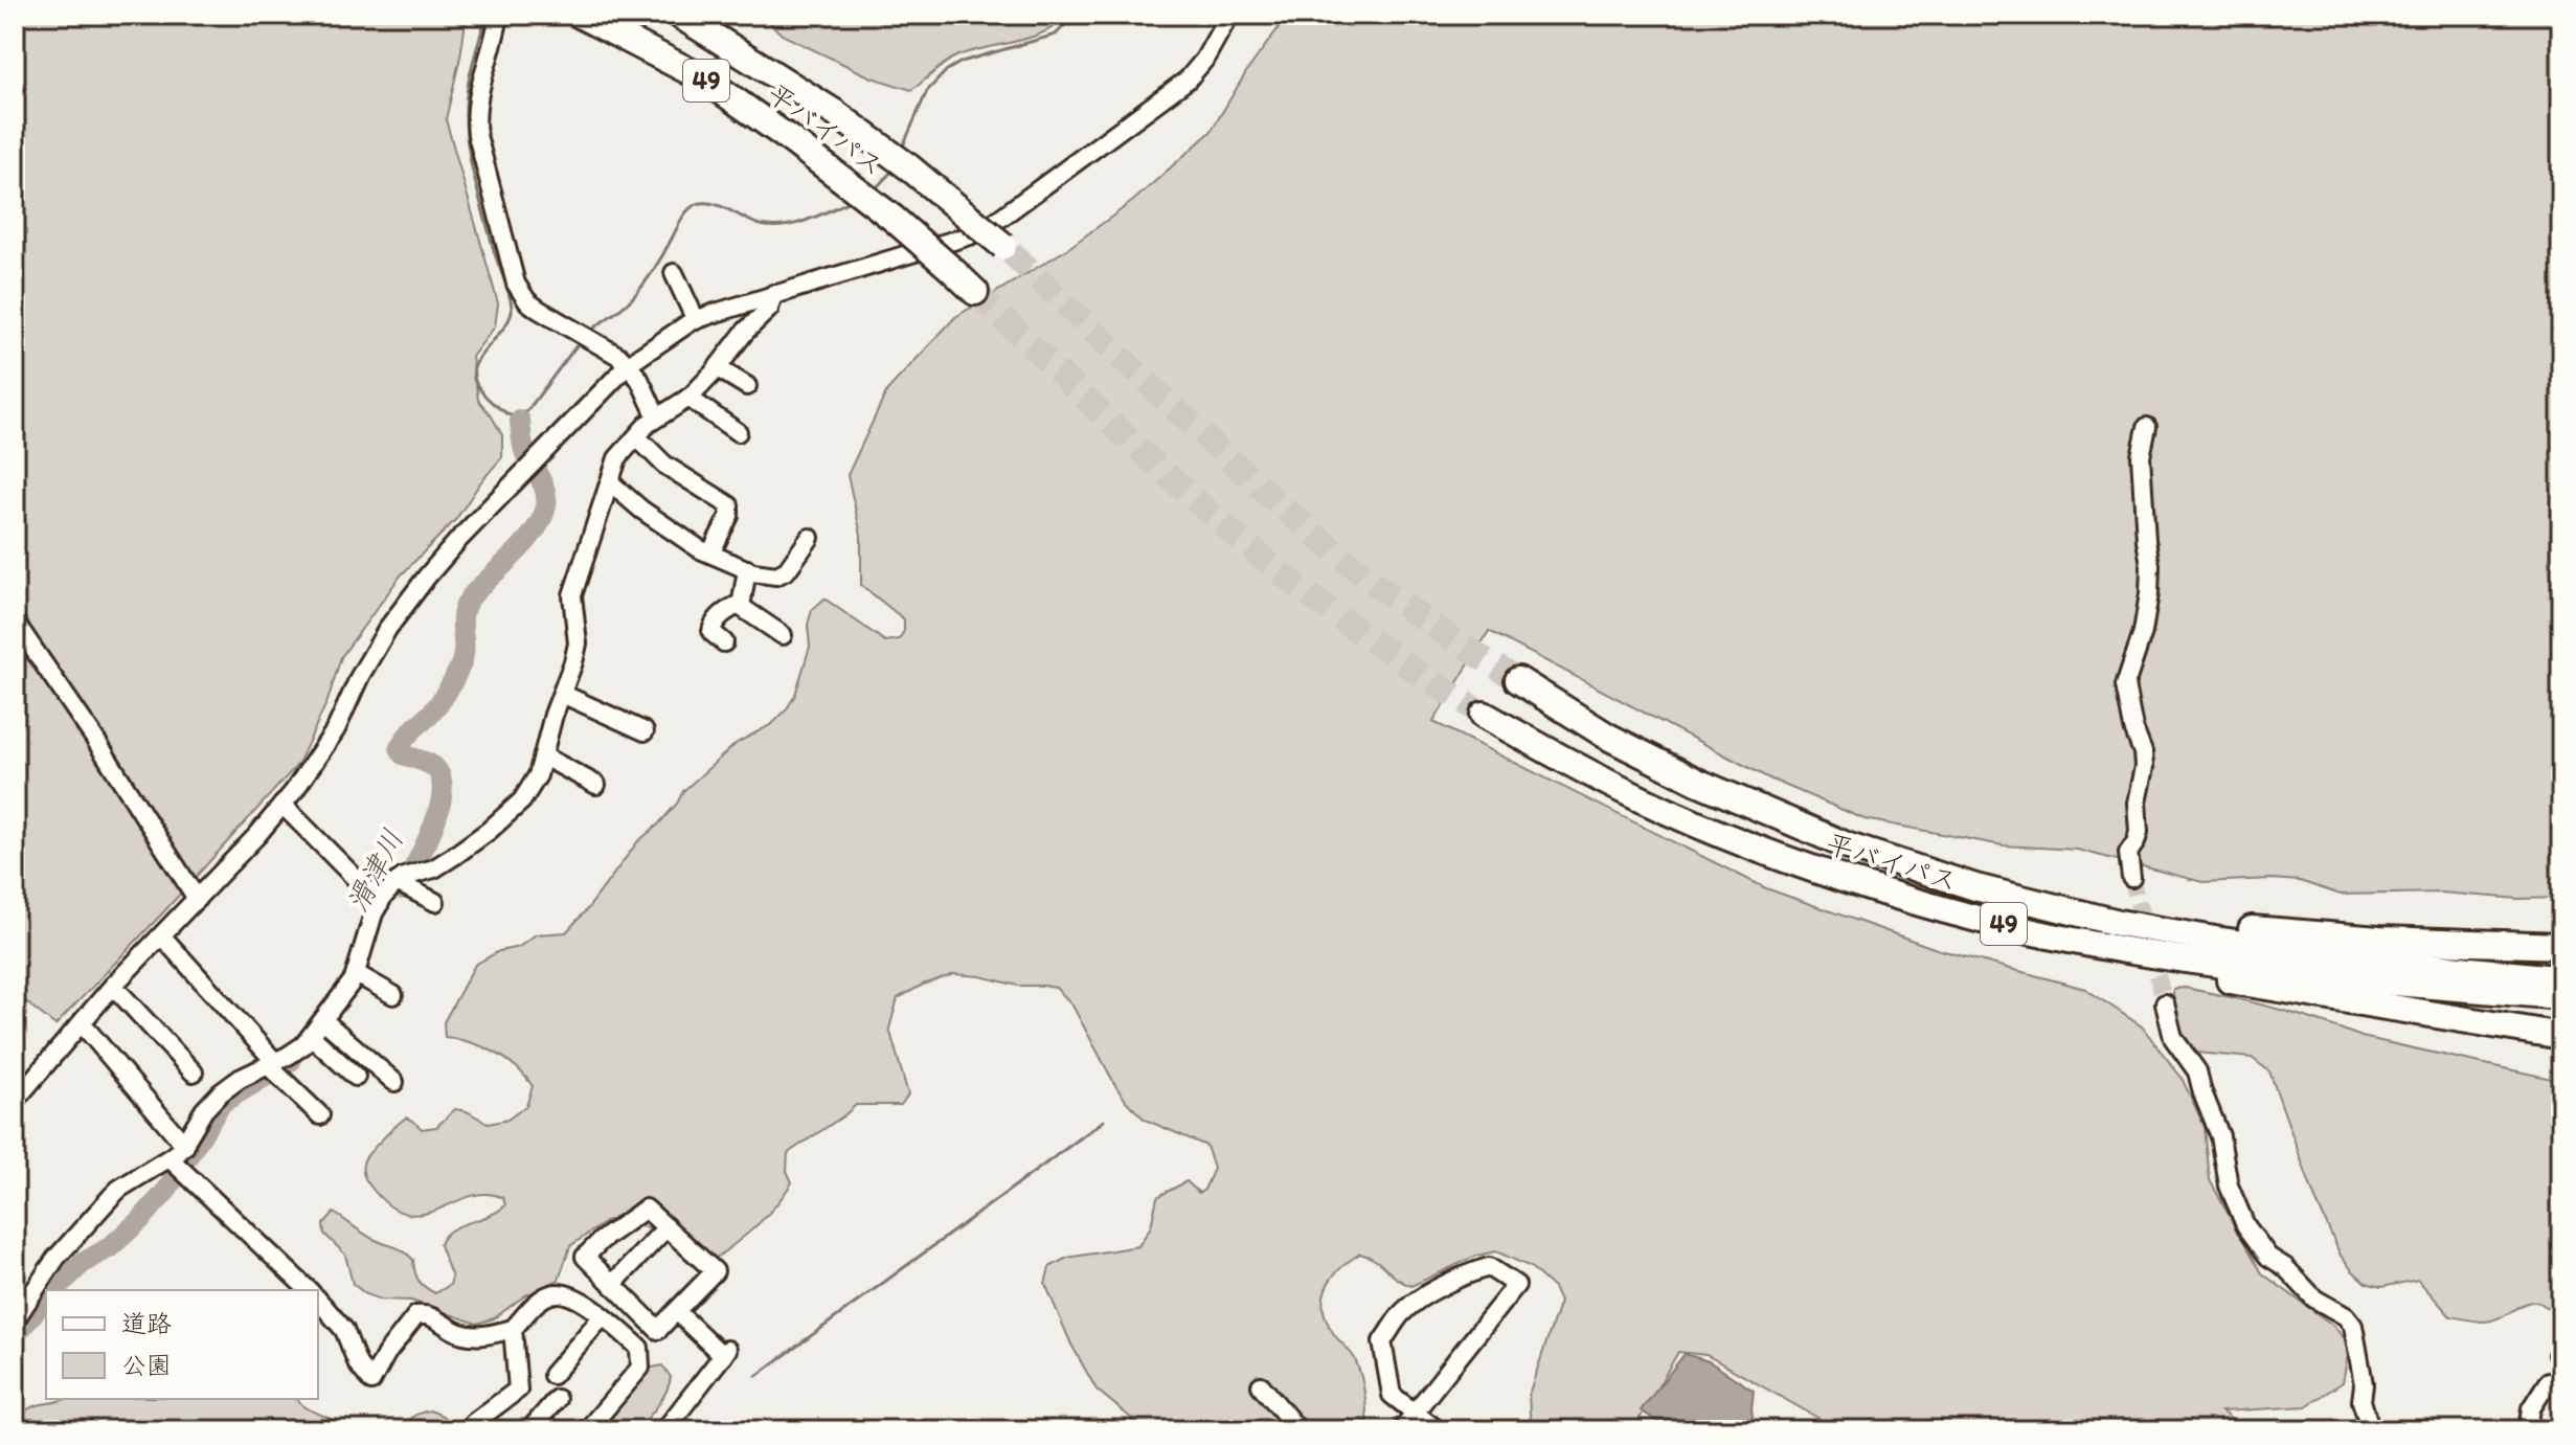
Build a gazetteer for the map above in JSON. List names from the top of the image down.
{
  "streets": {
    "highway": ["49", "平バイパス"]
  },
  "water": ["滑津川"],
  "legend": ["道路", "公園"]
}
